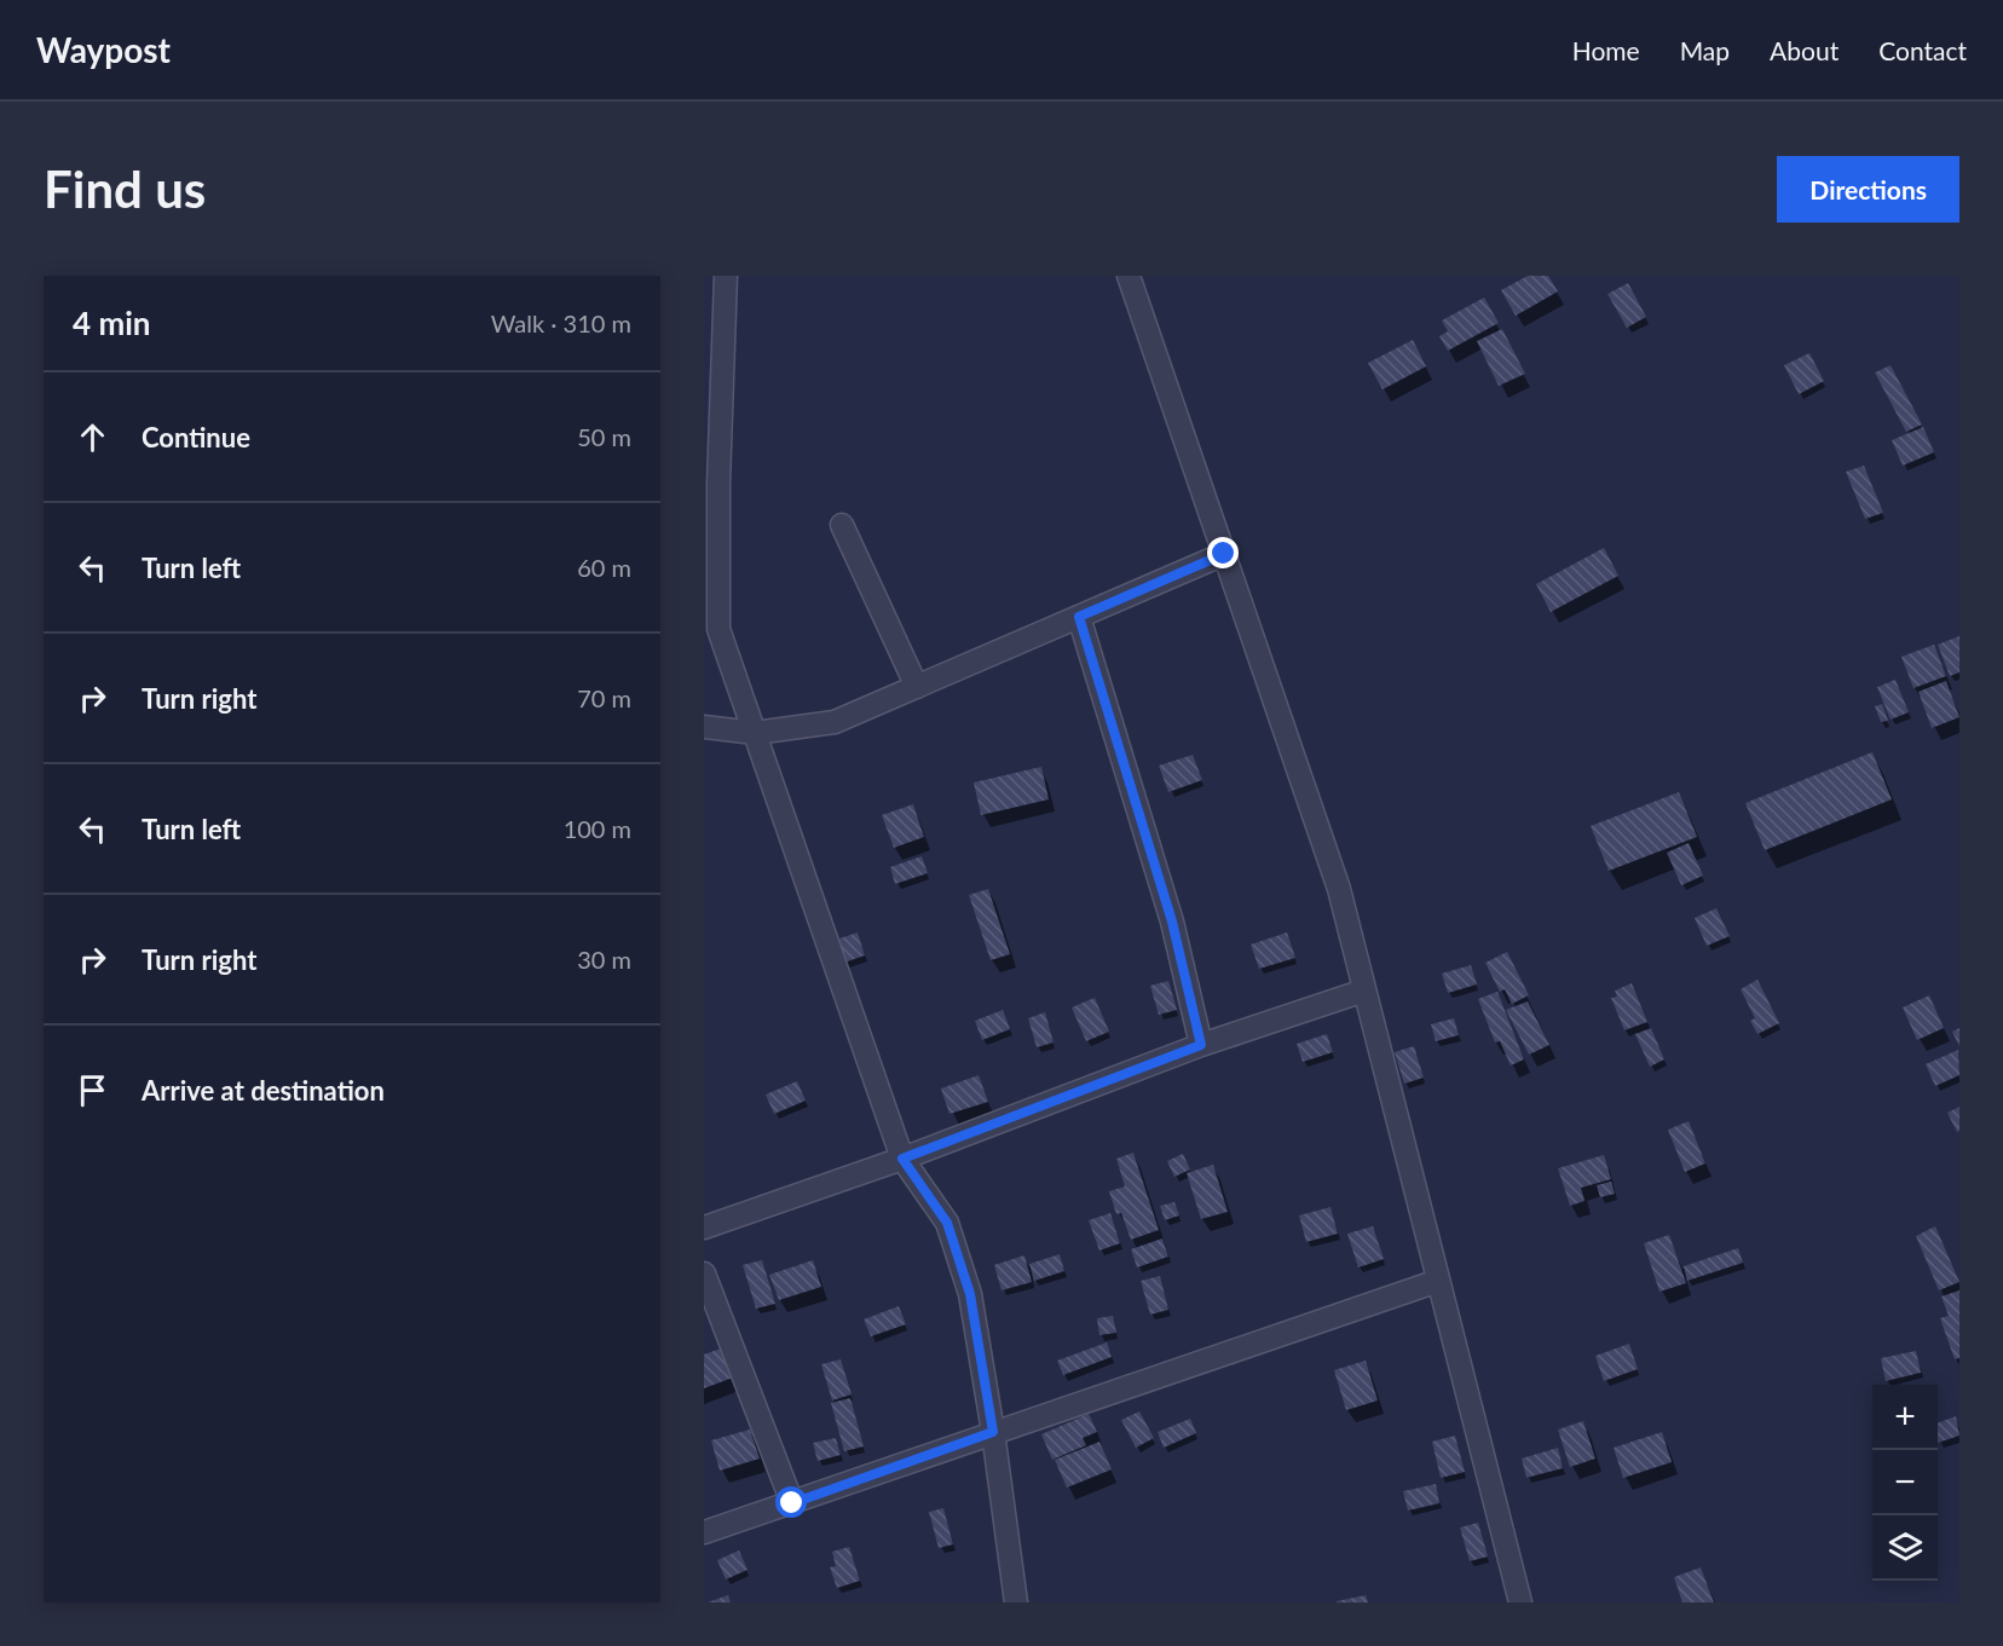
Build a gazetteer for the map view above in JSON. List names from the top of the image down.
{
  "page": {
    "header": "Waypost",
    "nav": [
      "Home",
      "Map",
      "About",
      "Contact"
    ],
    "buttons": "Directions",
    "title": "Find us",
    "heading": ["4 min", "Walk · 310 m"],
    "list": [
      ["Continue", "50 m"],
      ["Turn left", "60 m"],
      ["Turn right", "70 m"],
      ["Turn left", "100 m"],
      ["Turn right", "30 m"],
      "Arrive at destination"
    ],
    "map_buttons": ["+", "−"]
  }
}
